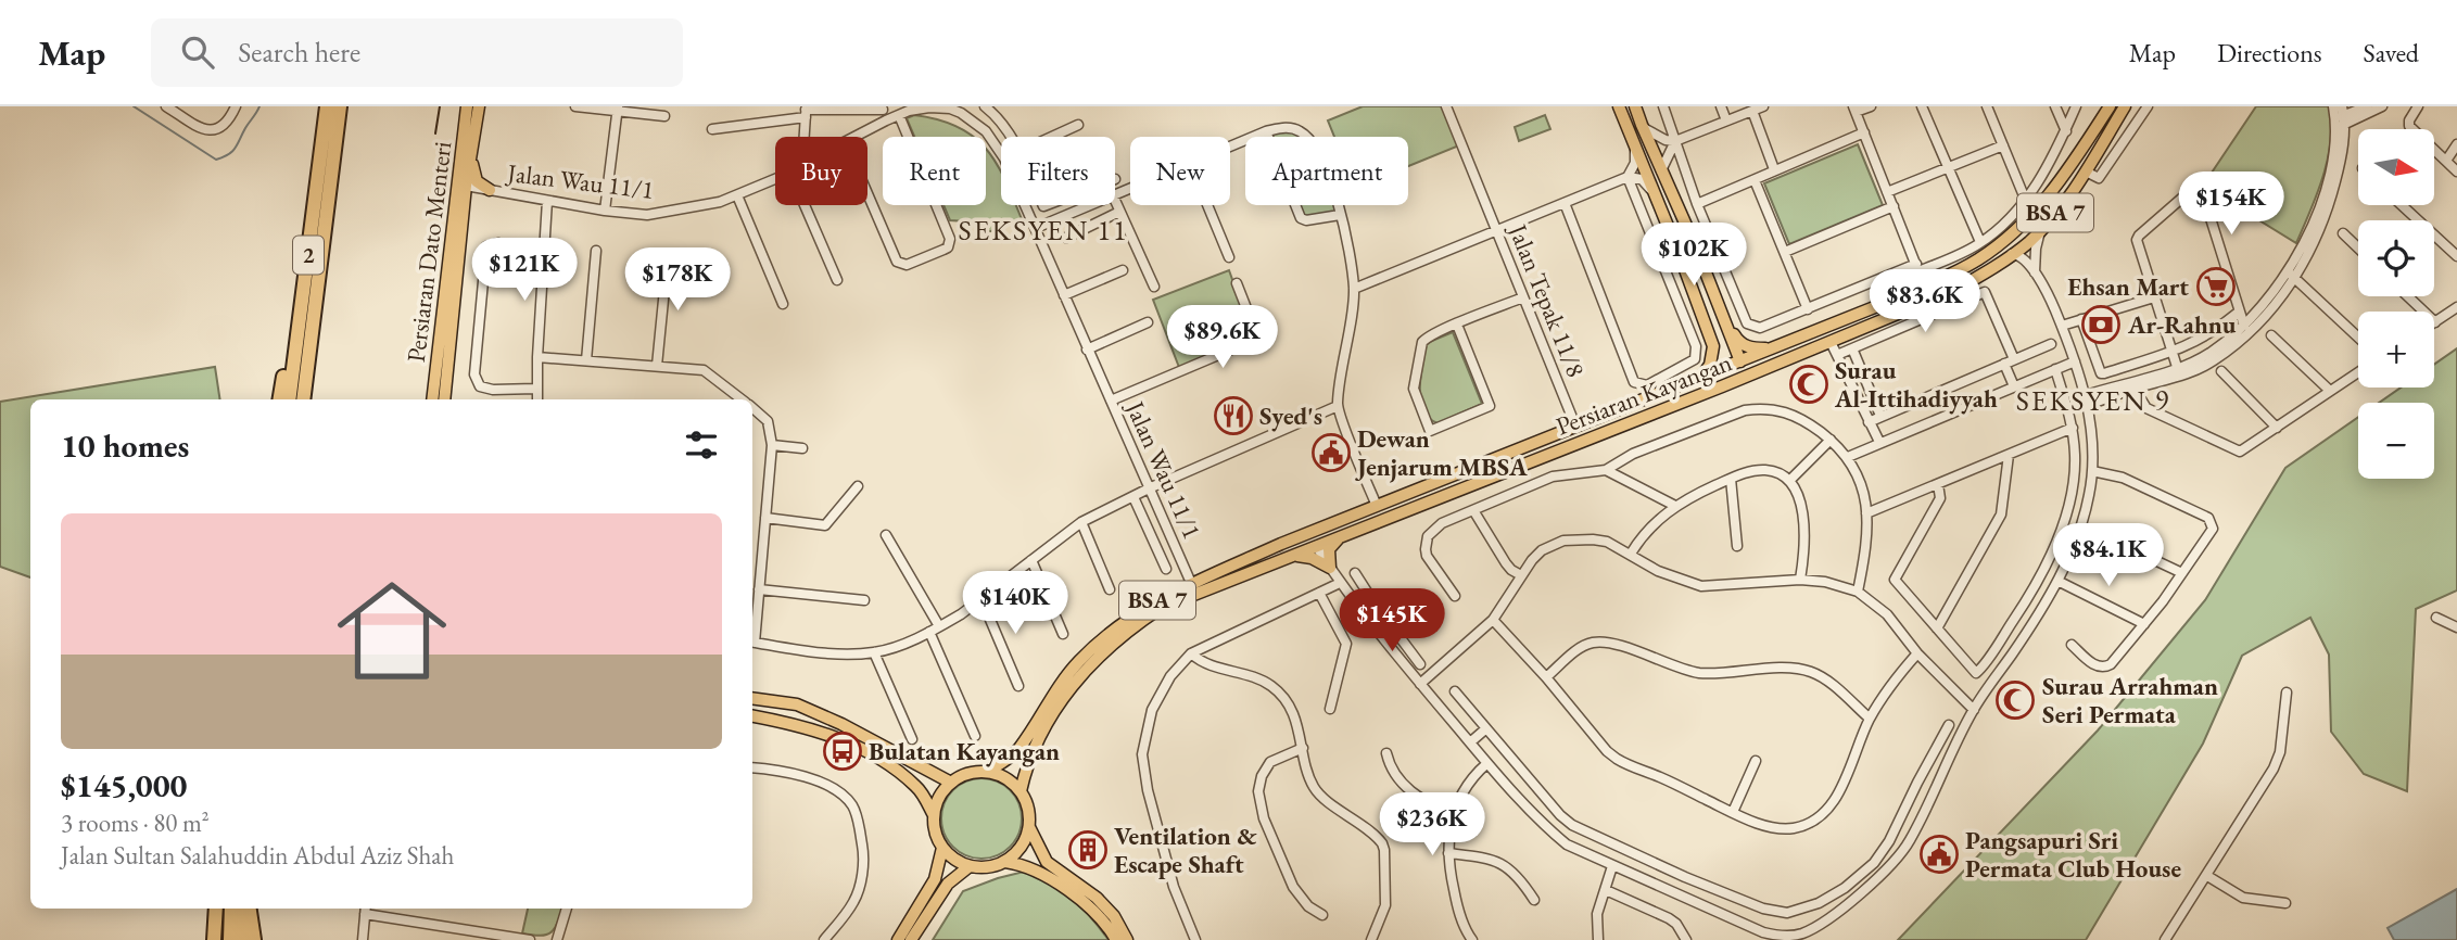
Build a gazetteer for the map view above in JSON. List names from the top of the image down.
{
  "streets": {
    "highway": ["2"],
    "main road": ["BSA 7", "Persiaran Dato Menteri", "Persiaran Kayangan"],
    "street": ["Jalan Wau 11/1", "Jalan Tepak 11/8"]
  },
  "crossings": [
    ["Jalan Wau 11/1", "Persiaran Dato Menteri"],
    ["Jalan Wau 11/1", "Persiaran Kayangan"],
    ["Jalan Tepak 11/8", "Persiaran Kayangan"]
  ],
  "districts": ["SEKSYEN 11", "SEKSYEN 9"],
  "places": {
    "supermarket": ["Ehsan Mart"],
    "bank": ["Ar-Rahnu"],
    "mosque": ["Surau Al-Ittihadiyyah", "Surau Arrahman Seri Permata"],
    "restaurant": ["Syed's"],
    "public building": ["Dewan Jenjarum MBSA", "Pangsapuri Sri Permata Club House"],
    "bus stop": ["Bulatan Kayangan"],
    "building": ["Ventilation & Escape Shaft"]
  },
  "north": "right",
  "page": {
    "header": "Map",
    "search": "Search here",
    "nav": ["Map", "Directions", "Saved"],
    "map_buttons": ["+", "−"],
    "chip": [
      "Buy",
      "Rent",
      "Filters",
      "New",
      "Apartment"
    ],
    "price": [
      "$154K",
      "$102K",
      "$121K",
      "$178K",
      "$83.6K",
      "$89.6K",
      "$84.1K",
      "$140K",
      "$145K",
      "$236K"
    ],
    "heading": "10 homes",
    "list": [
      {
        "name": "$145,000",
        "note": "3 rooms · 80 m² · Jalan Sultan Salahuddin Abdul Aziz Shah"
      }
    ]
  }
}
